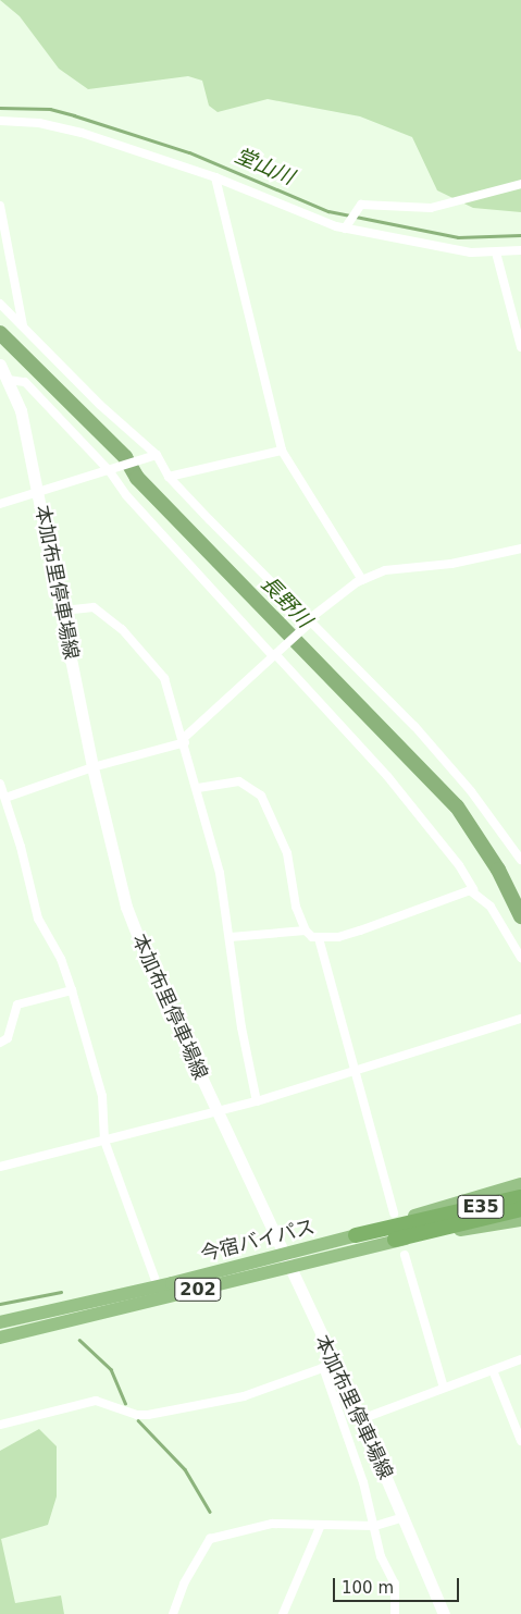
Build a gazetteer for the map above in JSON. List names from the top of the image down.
{
  "streets": {
    "highway": ["E35", "今宿バイパス", "202"],
    "main road": ["本加布里停車場線"]
  },
  "crossings": [
    ["本加布里停車場線", "今宿バイパス"]
  ],
  "water": ["堂山川", "長野川"],
  "scale_bar": "100 m"
}
